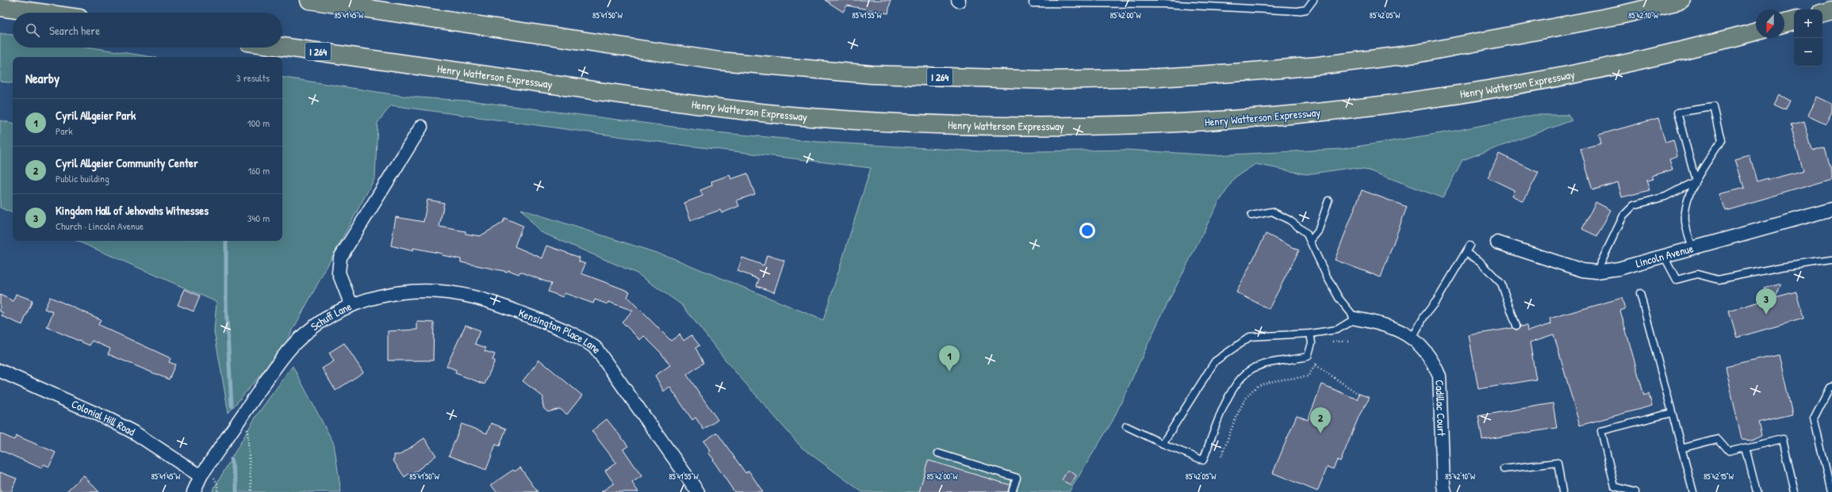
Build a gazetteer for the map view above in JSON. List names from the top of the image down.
{
  "streets": {
    "highway": ["I 264", "Henry Watterson Expressway"],
    "street": [
      "Lincoln Avenue",
      "Schuff Lane",
      "Kensington Place Lane",
      "Cadillac Court",
      "Colonial Hill Road"
    ]
  },
  "crossings": [
    ["Schuff Lane", "Kensington Place Lane"],
    ["Schuff Lane", "Colonial Hill Road"]
  ],
  "north": "bottom",
  "page": {
    "map_buttons": ["+", "−"],
    "search": "Search here",
    "heading": ["Nearby", "3 results"],
    "list": [
      {
        "mark": "1",
        "name": "Cyril Allgeier Park",
        "note": "Park",
        "value": "100 m"
      },
      {
        "mark": "2",
        "name": "Cyril Allgeier Community Center",
        "note": "Public building",
        "value": "160 m"
      },
      {
        "mark": "3",
        "name": "Kingdom Hall of Jehovahs Witnesses",
        "note": "Church · Lincoln Avenue",
        "value": "340 m"
      }
    ],
    "pins": ["3", "1", "2"]
  },
  "coordinates": [
    "85°42'10\"W",
    "85°41'45\"W",
    "85°41'50\"W",
    "85°41'55\"W",
    "85°42'00\"W",
    "85°42'05\"W",
    "85°42'15\"W"
  ]
}
